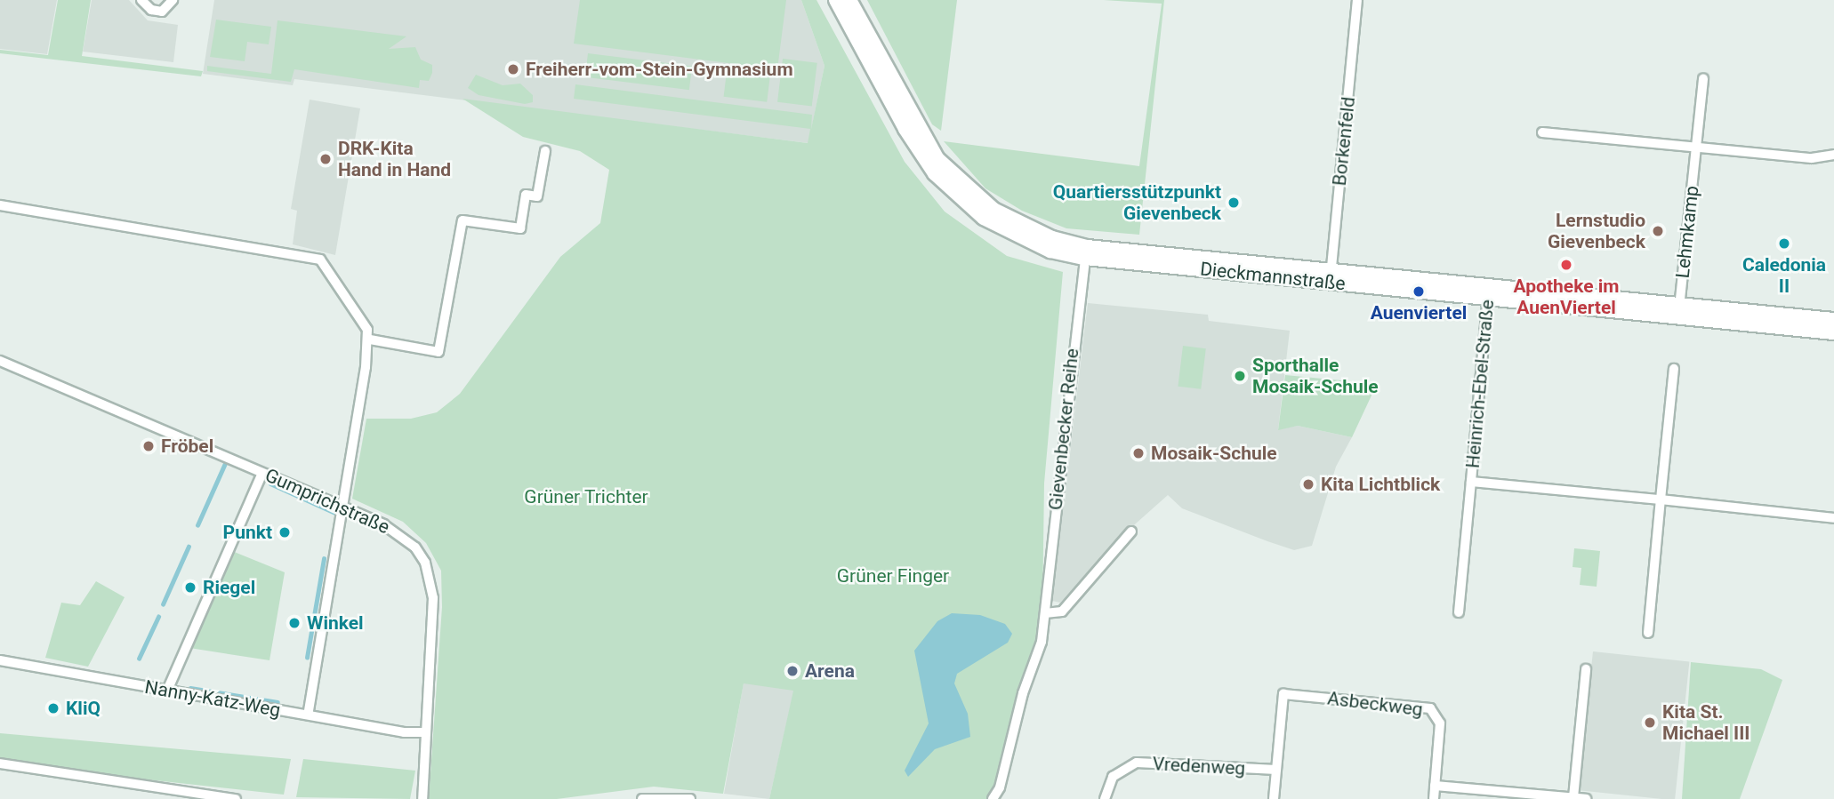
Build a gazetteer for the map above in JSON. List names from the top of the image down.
{
  "streets": {
    "street": [
      "Borkenfeld",
      "Lehmkamp",
      "Dieckmannstraße",
      "Heinrich-Ebel-Straße",
      "Gievenbecker Reihe",
      "Gumprichstraße",
      "Nanny-Katz-Weg",
      "Asbeckweg",
      "Vredenweg"
    ]
  },
  "crossings": [
    ["Borkenfeld", "Dieckmannstraße"],
    ["Lehmkamp", "Dieckmannstraße"],
    ["Dieckmannstraße", "Heinrich-Ebel-Straße"],
    ["Dieckmannstraße", "Gievenbecker Reihe"],
    ["Gumprichstraße", "Nanny-Katz-Weg"],
    ["Asbeckweg", "Vredenweg"]
  ],
  "parks": ["Grüner Trichter", "Grüner Finger"],
  "places": [
    "Freiherr-vom-Stein-Gymnasium",
    "DRK-Kita Hand in Hand",
    "Quartiersstützpunkt Gievenbeck",
    "Lernstudio Gievenbeck",
    "Caledonia II",
    "Apotheke im AuenViertel",
    "Auenviertel",
    "Sporthalle Mosaik-Schule",
    "Fröbel",
    "Mosaik-Schule",
    "Kita Lichtblick",
    "Punkt",
    "Riegel",
    "Winkel",
    "Arena",
    "KliQ",
    "Kita St. Michael III"
  ]
}
